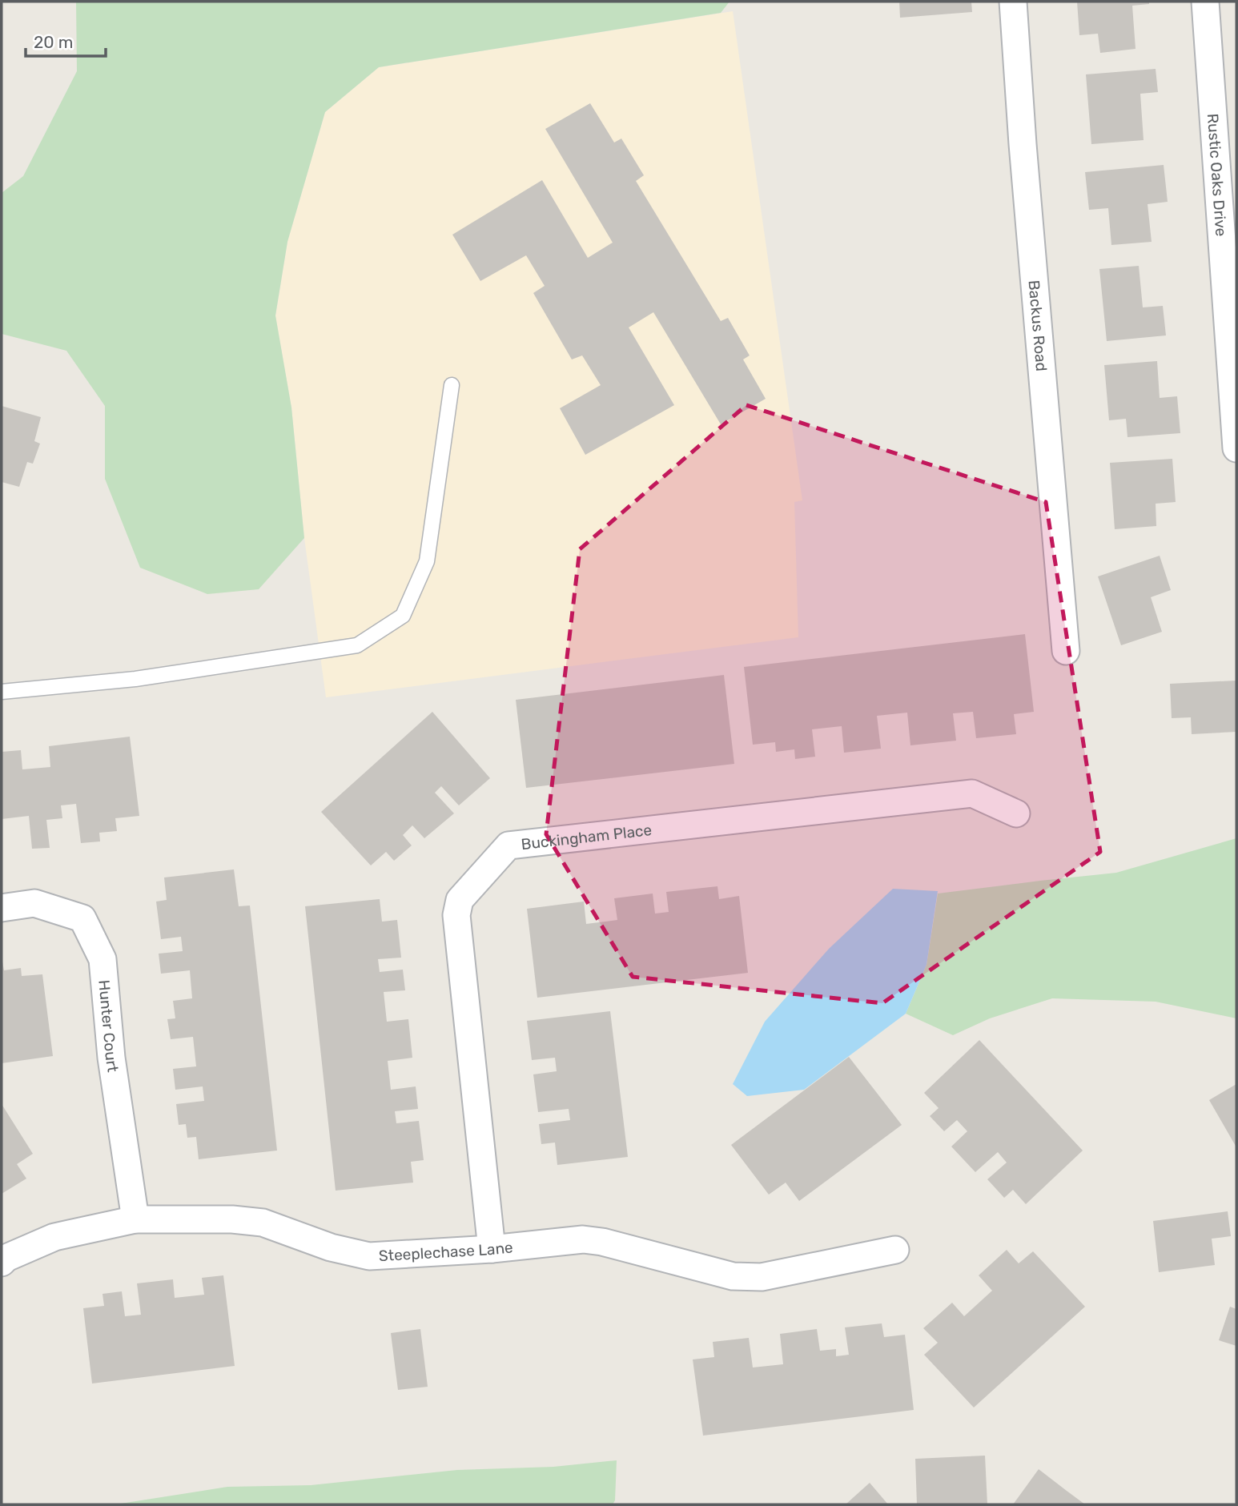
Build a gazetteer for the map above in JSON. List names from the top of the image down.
{
  "streets": {
    "street": [
      "Rustic Oaks Drive",
      "Backus Road",
      "Buckingham Place",
      "Hunter Court",
      "Steeplechase Lane"
    ]
  },
  "crossings": [
    ["Buckingham Place", "Steeplechase Lane"],
    ["Hunter Court", "Steeplechase Lane"]
  ],
  "scale_bar": "20 m"
}
